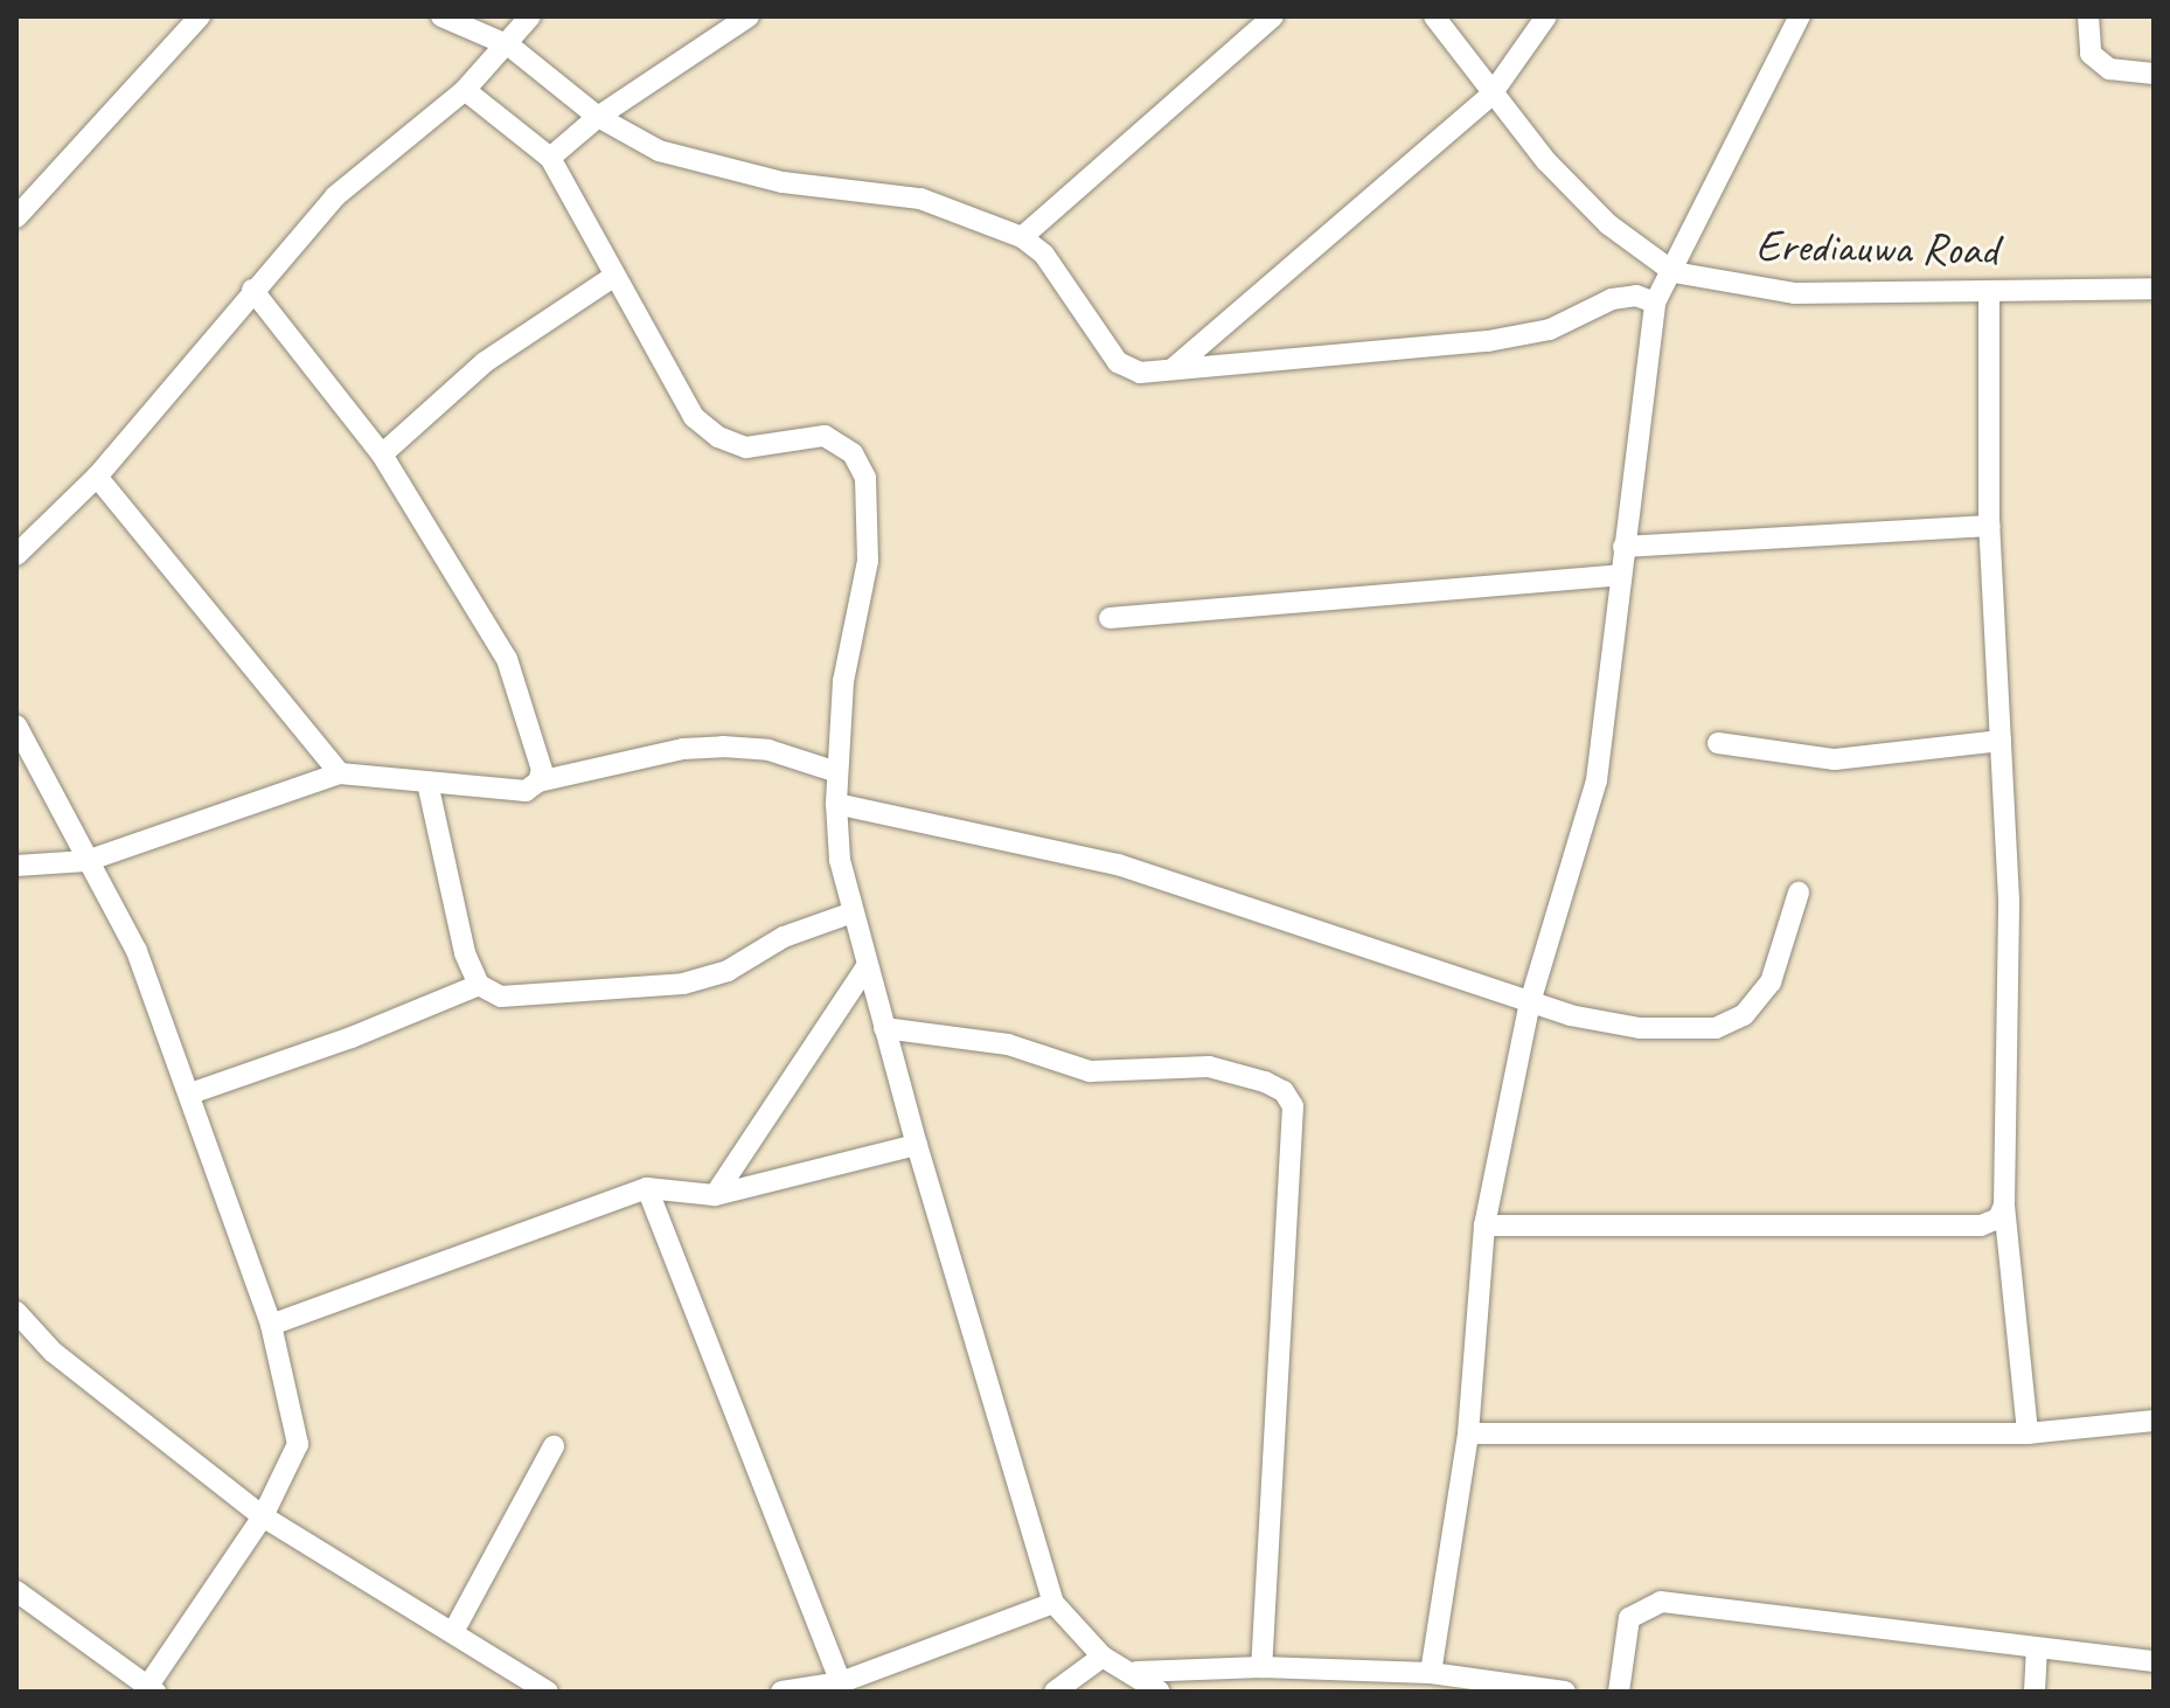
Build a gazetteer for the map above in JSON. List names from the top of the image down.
{
  "streets": {
    "street": ["Erediauwa Road"]
  }
}
